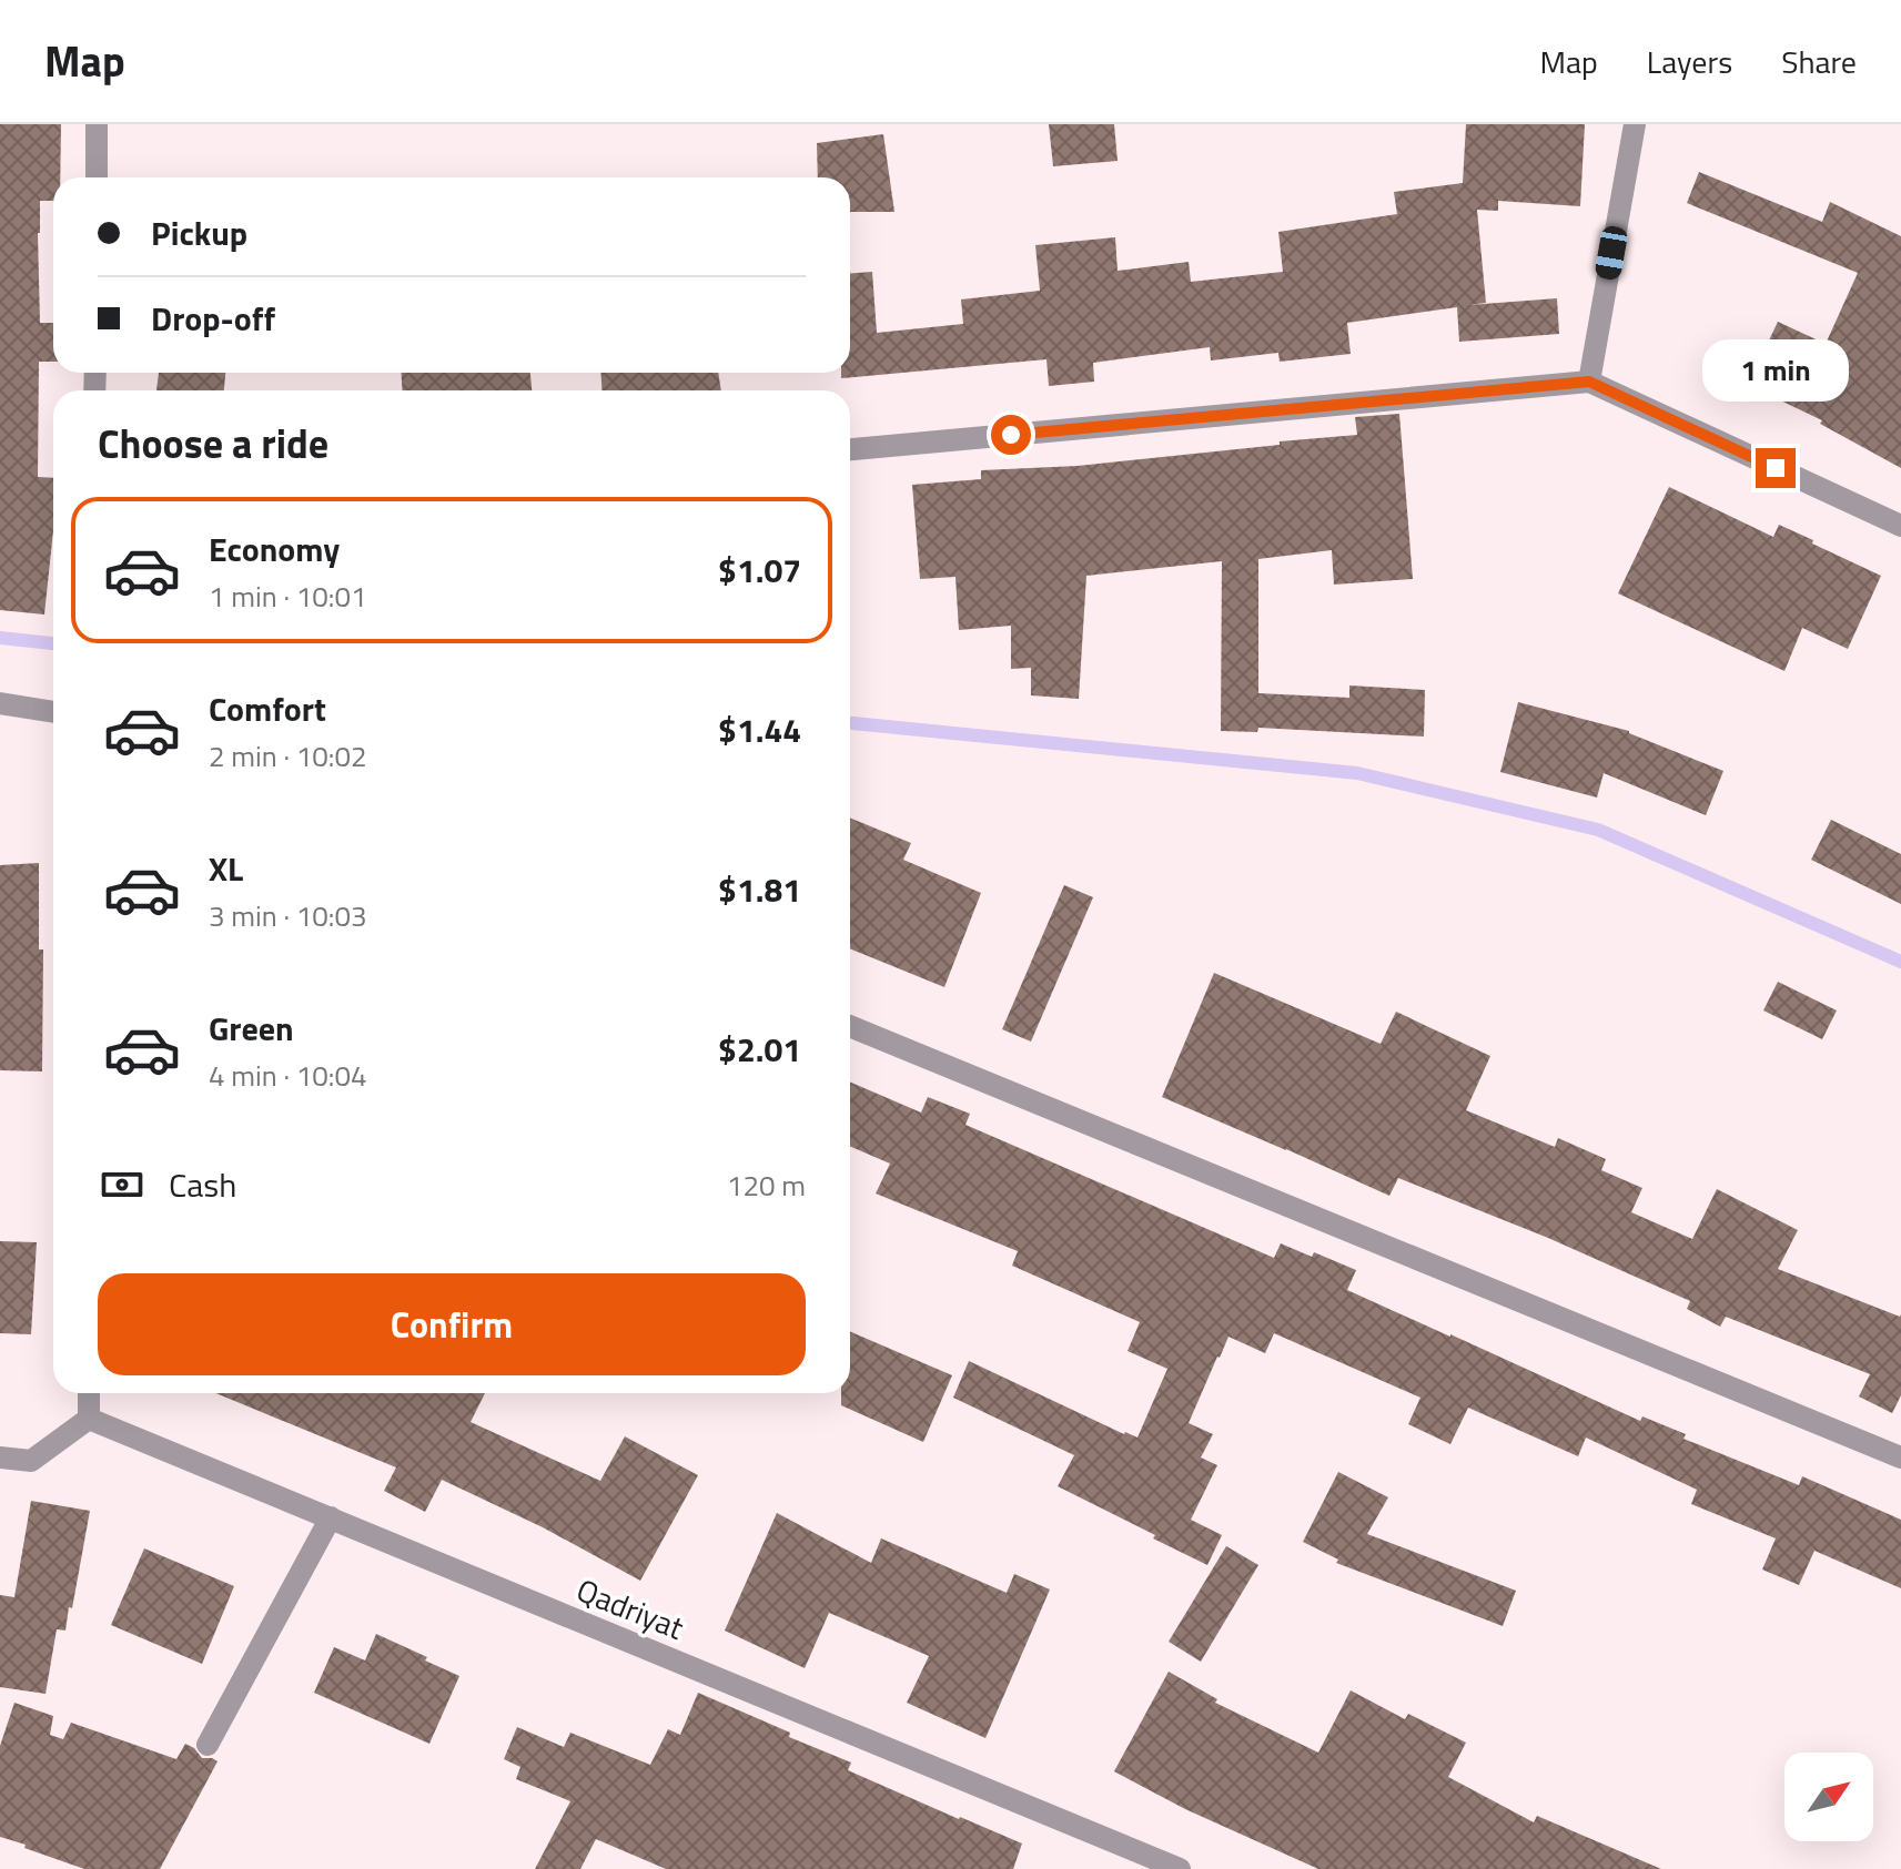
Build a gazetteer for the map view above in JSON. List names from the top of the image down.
{
  "streets": {
    "street": ["Qadriyat"]
  },
  "north": "top right",
  "page": {
    "header": "Map",
    "nav": ["Map", "Layers", "Share"],
    "banner": ["Pickup", "Drop-off"],
    "bubble": "1 min",
    "heading": "Choose a ride",
    "list": [
      {
        "name": "Economy",
        "note": "1 min · 10:01",
        "value": "$1.07"
      },
      {
        "name": "Comfort",
        "note": "2 min · 10:02",
        "value": "$1.44"
      },
      {
        "name": "XL",
        "note": "3 min · 10:03",
        "value": "$1.81"
      },
      {
        "name": "Green",
        "note": "4 min · 10:04",
        "value": "$2.01"
      }
    ],
    "pay": ["Cash", "120 m"],
    "buttons": "Confirm"
  }
}
